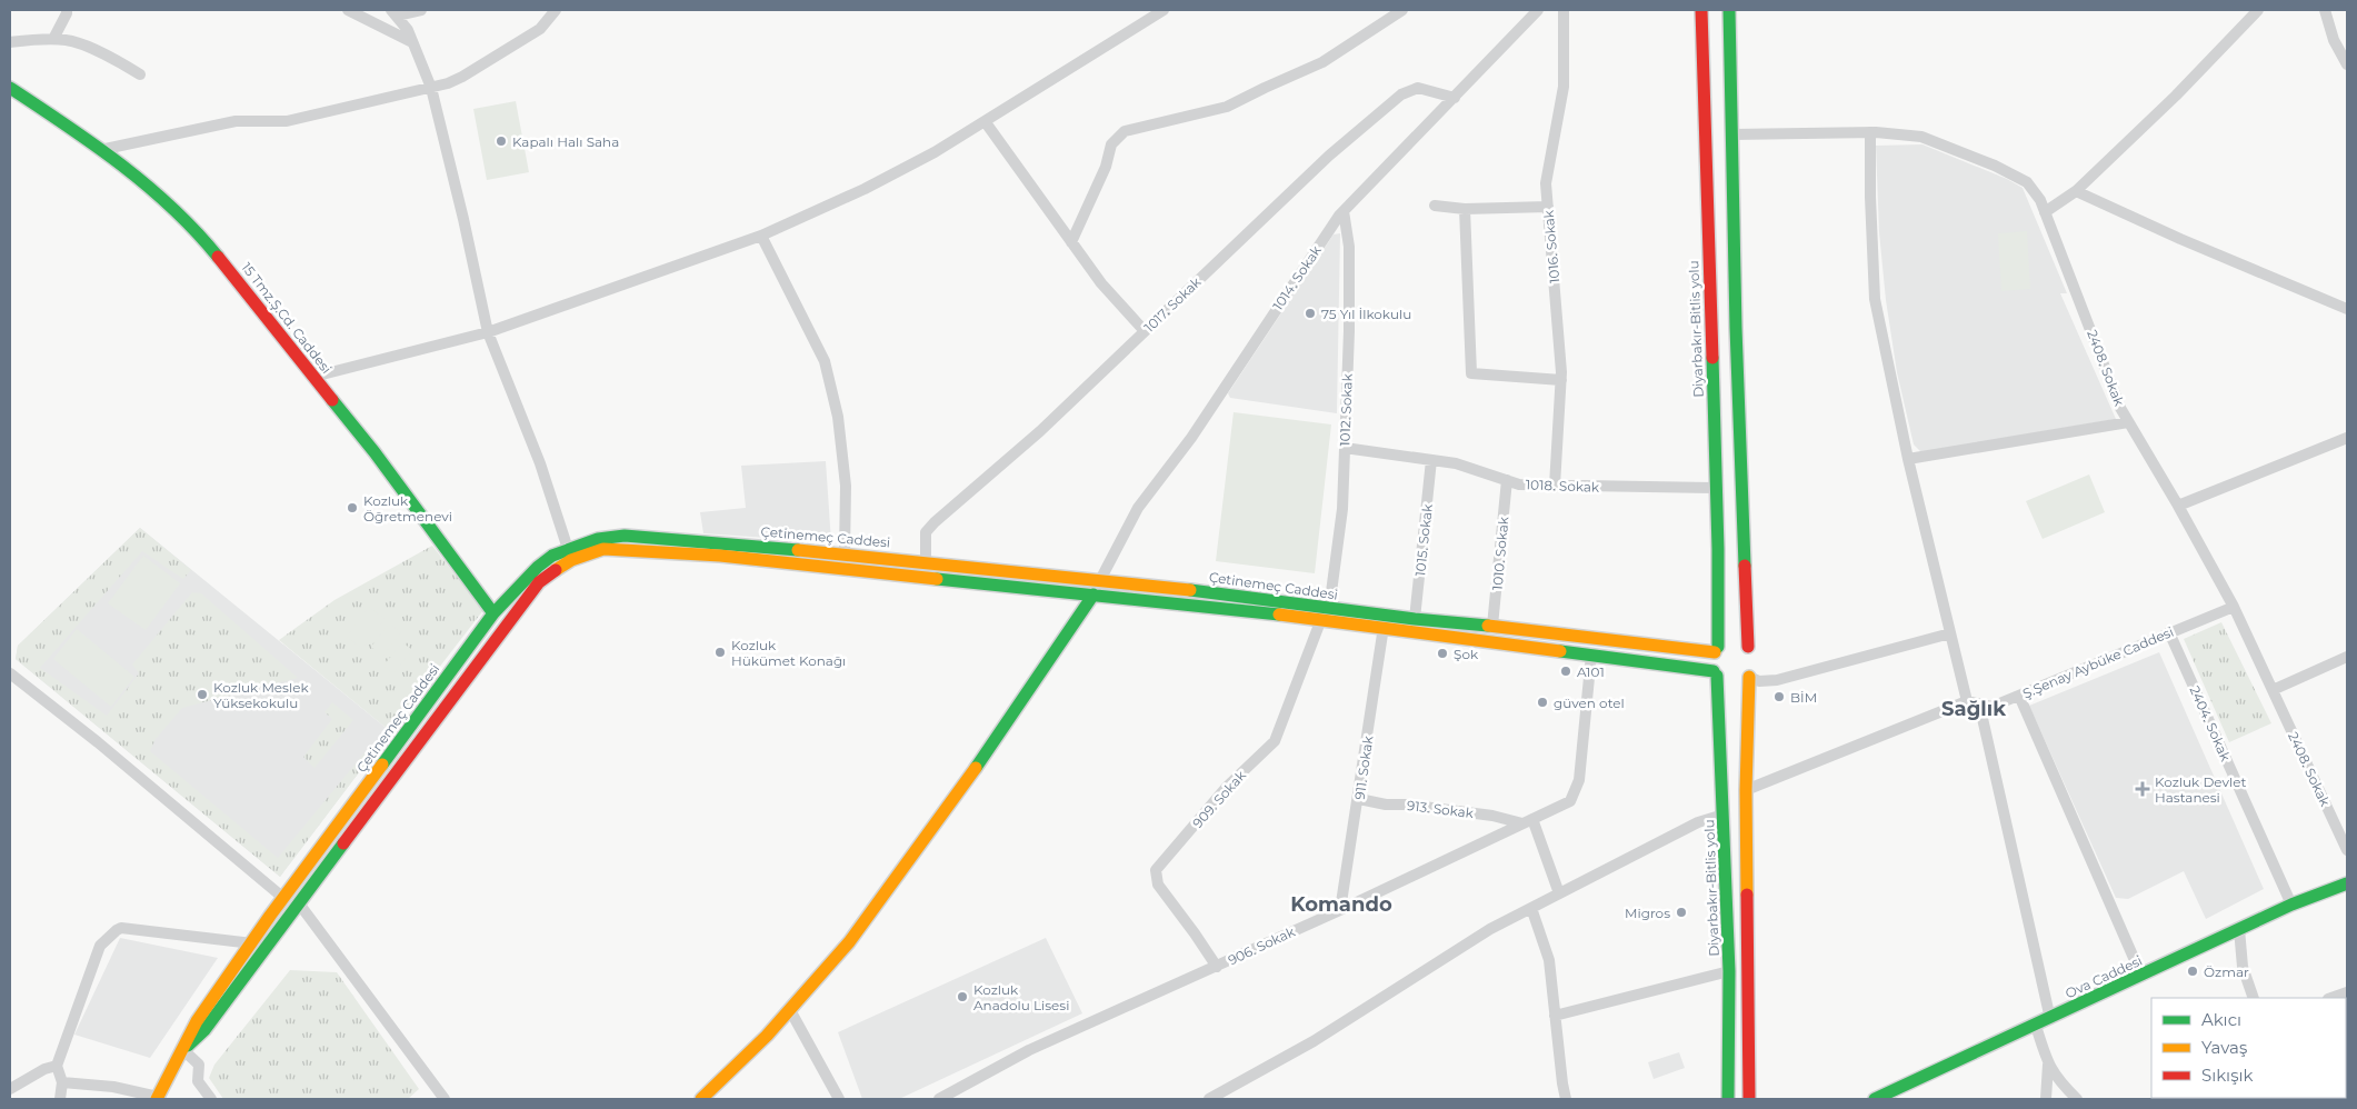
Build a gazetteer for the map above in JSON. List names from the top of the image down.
{
  "streets": {
    "main road": [
      "15 Tmz.Ş.Cd. Caddesi",
      "Diyarbakır-Bitlis yolu",
      "Çetinemeç Caddesi",
      "Ova Caddesi"
    ],
    "street": [
      "1016. Sokak",
      "1014. Sokak",
      "1017. Sokak",
      "2408. Sokak",
      "1012. Sokak",
      "1018. Sokak",
      "1015. Sokak",
      "1010. Sokak",
      "Ş.Şenay Aybüke Caddesi",
      "2404. Sokak",
      "911. Sokak",
      "909. Sokak",
      "913. Sokak",
      "906. Sokak"
    ]
  },
  "crossings": [
    ["1016. Sokak", "1018. Sokak"],
    ["1014. Sokak", "1017. Sokak"],
    ["1014. Sokak", "1012. Sokak"],
    ["1014. Sokak", "Çetinemeç Caddesi"],
    ["1017. Sokak", "Çetinemeç Caddesi"],
    ["15 Tmz.Ş.Cd. Caddesi", "Çetinemeç Caddesi"],
    ["Diyarbakır-Bitlis yolu", "1018. Sokak"],
    ["Diyarbakır-Bitlis yolu", "Çetinemeç Caddesi"],
    ["2408. Sokak", "Ş.Şenay Aybüke Caddesi"],
    ["1012. Sokak", "1018. Sokak"],
    ["1012. Sokak", "Çetinemeç Caddesi"],
    ["1012. Sokak", "909. Sokak"],
    ["1018. Sokak", "1015. Sokak"],
    ["1018. Sokak", "1010. Sokak"],
    ["Çetinemeç Caddesi", "1015. Sokak"],
    ["Çetinemeç Caddesi", "1010. Sokak"],
    ["Çetinemeç Caddesi", "911. Sokak"],
    ["Çetinemeç Caddesi", "909. Sokak"],
    ["Çetinemeç Caddesi", "906. Sokak"],
    ["Ş.Şenay Aybüke Caddesi", "2404. Sokak"],
    ["2404. Sokak", "Ova Caddesi"],
    ["911. Sokak", "913. Sokak"],
    ["911. Sokak", "906. Sokak"],
    ["909. Sokak", "906. Sokak"],
    ["913. Sokak", "906. Sokak"]
  ],
  "districts": ["Sağlık", "Komando"],
  "places": {
    "other": [
      "Kapalı Halı Saha",
      "75 Yıl İlkokulu",
      "Kozluk Öğretmenevi",
      "Kozluk Hükümet Konağı",
      "Şok",
      "A101",
      "Kozluk Meslek Yüksekokulu",
      "BİM",
      "güven otel",
      "Migros",
      "Özmar",
      "Kozluk Anadolu Lisesi"
    ],
    "health": ["Kozluk Devlet Hastanesi"]
  },
  "legend": ["Akıcı", "Yavaş", "Sıkışık"]
}
